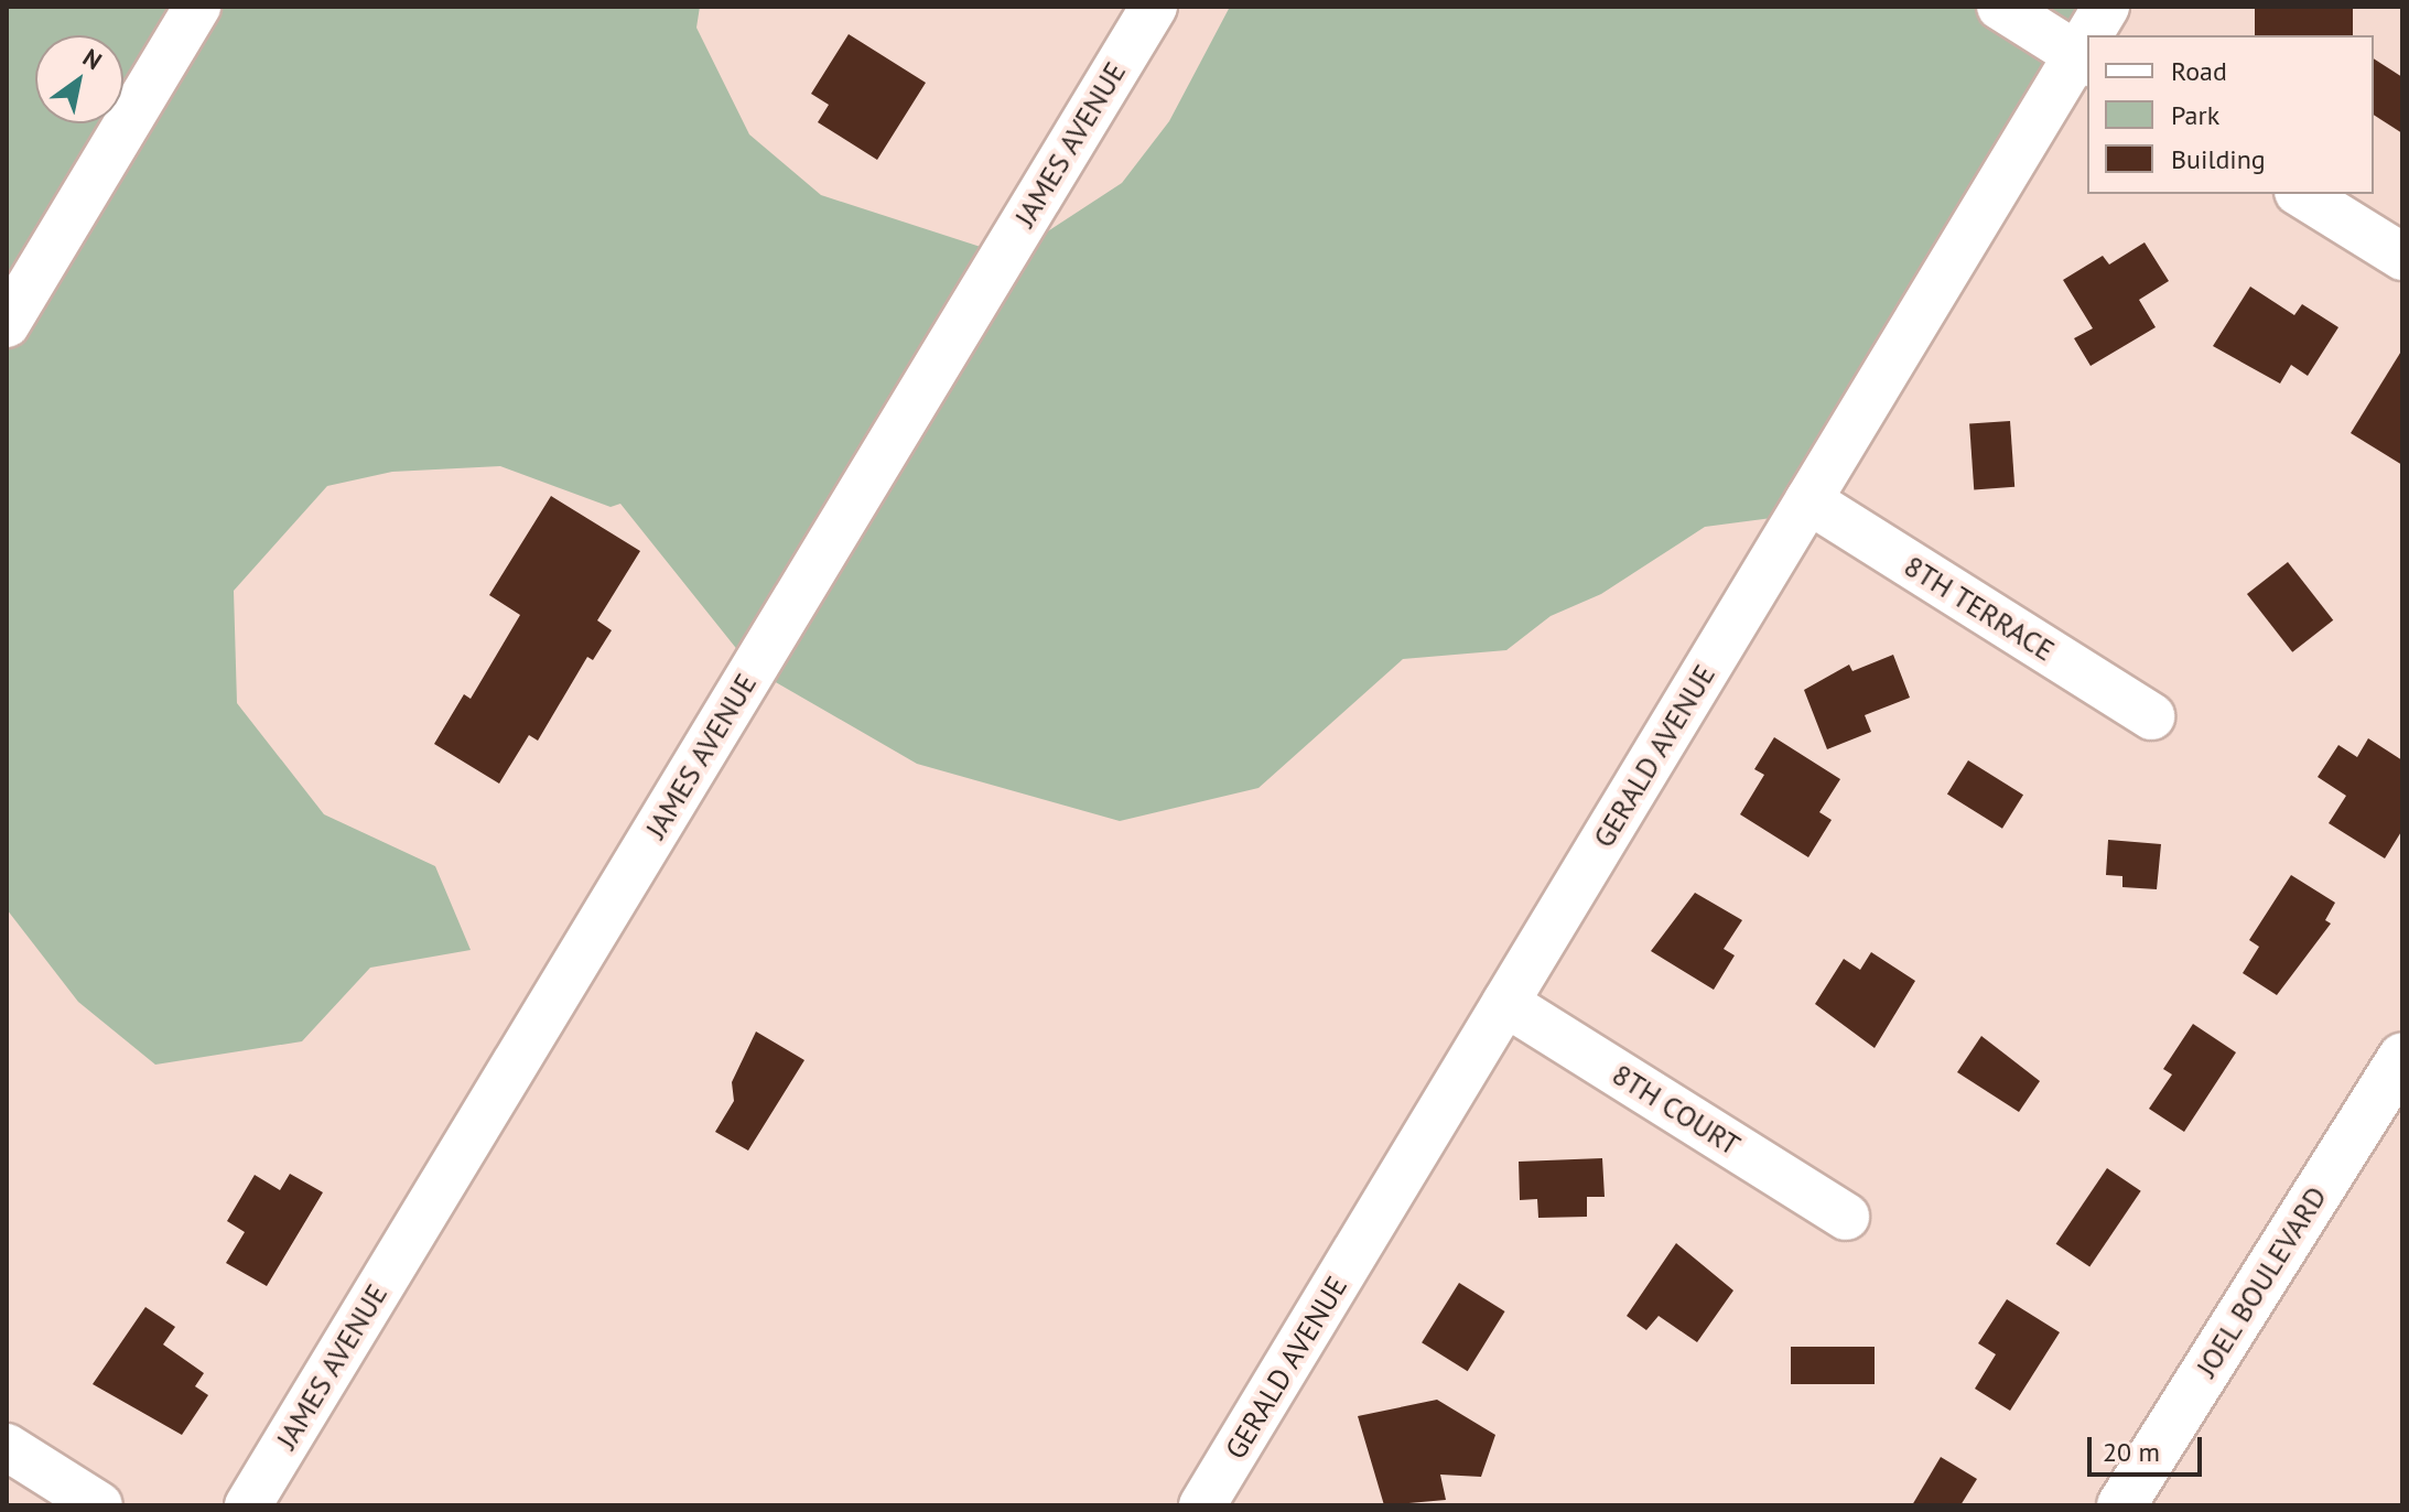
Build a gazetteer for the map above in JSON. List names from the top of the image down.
{
  "streets": {
    "main road": ["JOEL BOULEVARD"],
    "street": [
      "JAMES AVENUE",
      "8TH TERRACE",
      "GERALD AVENUE",
      "8TH COURT"
    ]
  },
  "crossings": [
    ["8TH TERRACE", "GERALD AVENUE"],
    ["GERALD AVENUE", "8TH COURT"]
  ],
  "legend": ["Road", "Park", "Building"],
  "scale_bar": "20 m",
  "north": "top right"
}
